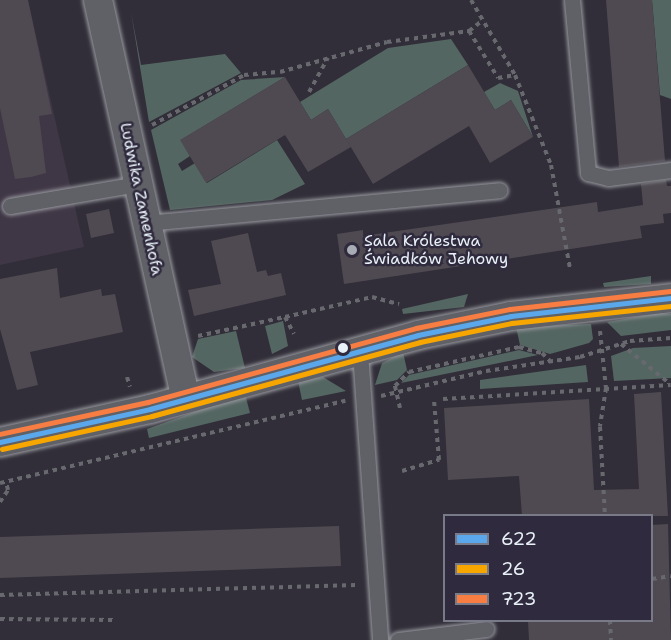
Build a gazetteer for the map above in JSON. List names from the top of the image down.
{
  "streets": {
    "street": ["Ludwika Zamenhofa"]
  },
  "places": ["Sala Królestwa Świadków Jehowy"],
  "lines": ["transit line 723", "transit line 622", "transit line 26"],
  "legend": ["622", "26", "723"]
}
